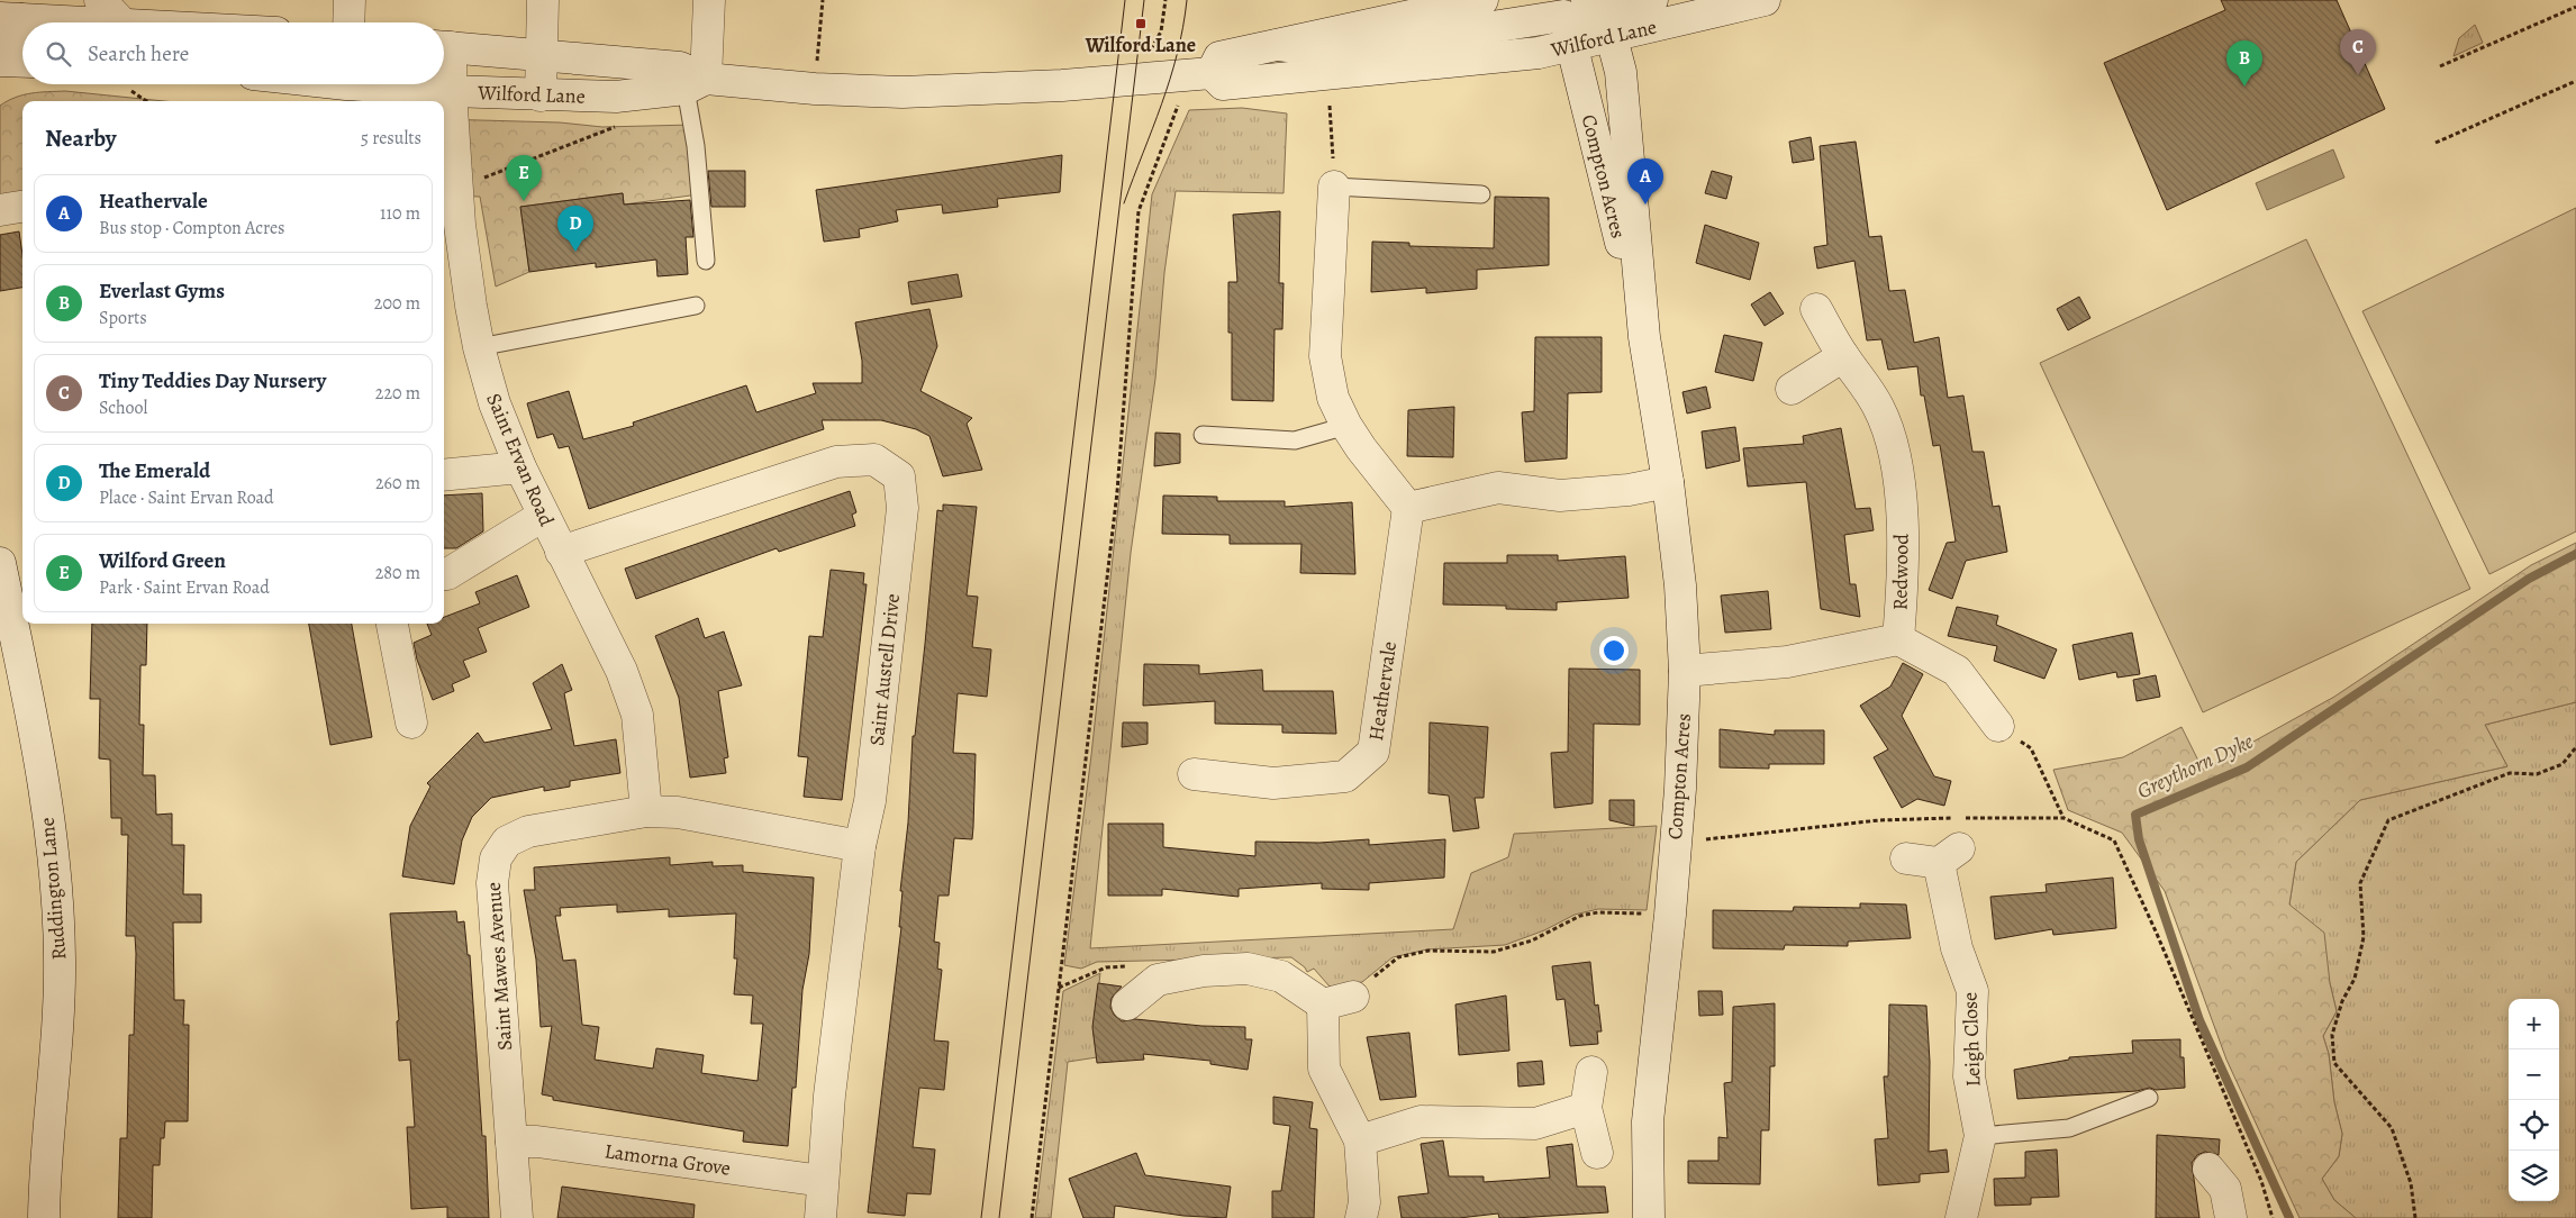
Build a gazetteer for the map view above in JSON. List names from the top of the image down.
{
  "streets": {
    "street": [
      "Wilford Lane",
      "Compton Acres",
      "Saint Ervan Road",
      "Redwood",
      "Saint Austell Drive",
      "Heathervale",
      "Ruddington Lane",
      "Saint Mawes Avenue",
      "Leigh Close",
      "Lamorna Grove"
    ]
  },
  "crossings": [
    ["Wilford Lane", "Compton Acres"],
    ["Wilford Lane", "Saint Ervan Road"],
    ["Compton Acres", "Redwood"],
    ["Saint Ervan Road", "Saint Austell Drive"],
    ["Saint Ervan Road", "Saint Mawes Avenue"],
    ["Saint Austell Drive", "Saint Mawes Avenue"],
    ["Saint Austell Drive", "Lamorna Grove"],
    ["Saint Mawes Avenue", "Lamorna Grove"]
  ],
  "water": ["Greythorn Dyke"],
  "places": {
    "transit": ["Wilford Lane"]
  },
  "page": {
    "search": "Search here",
    "pins": [
      "C",
      "B",
      "E",
      "A",
      "D"
    ],
    "heading": ["Nearby", "5 results"],
    "list": [
      {
        "mark": "A",
        "name": "Heathervale",
        "note": "Bus stop · Compton Acres",
        "value": "110 m"
      },
      {
        "mark": "B",
        "name": "Everlast Gyms",
        "note": "Sports",
        "value": "200 m"
      },
      {
        "mark": "C",
        "name": "Tiny Teddies Day Nursery",
        "note": "School",
        "value": "220 m"
      },
      {
        "mark": "D",
        "name": "The Emerald",
        "note": "Place · Saint Ervan Road",
        "value": "260 m"
      },
      {
        "mark": "E",
        "name": "Wilford Green",
        "note": "Park · Saint Ervan Road",
        "value": "280 m"
      }
    ],
    "map_buttons": ["+", "−"]
  }
}
